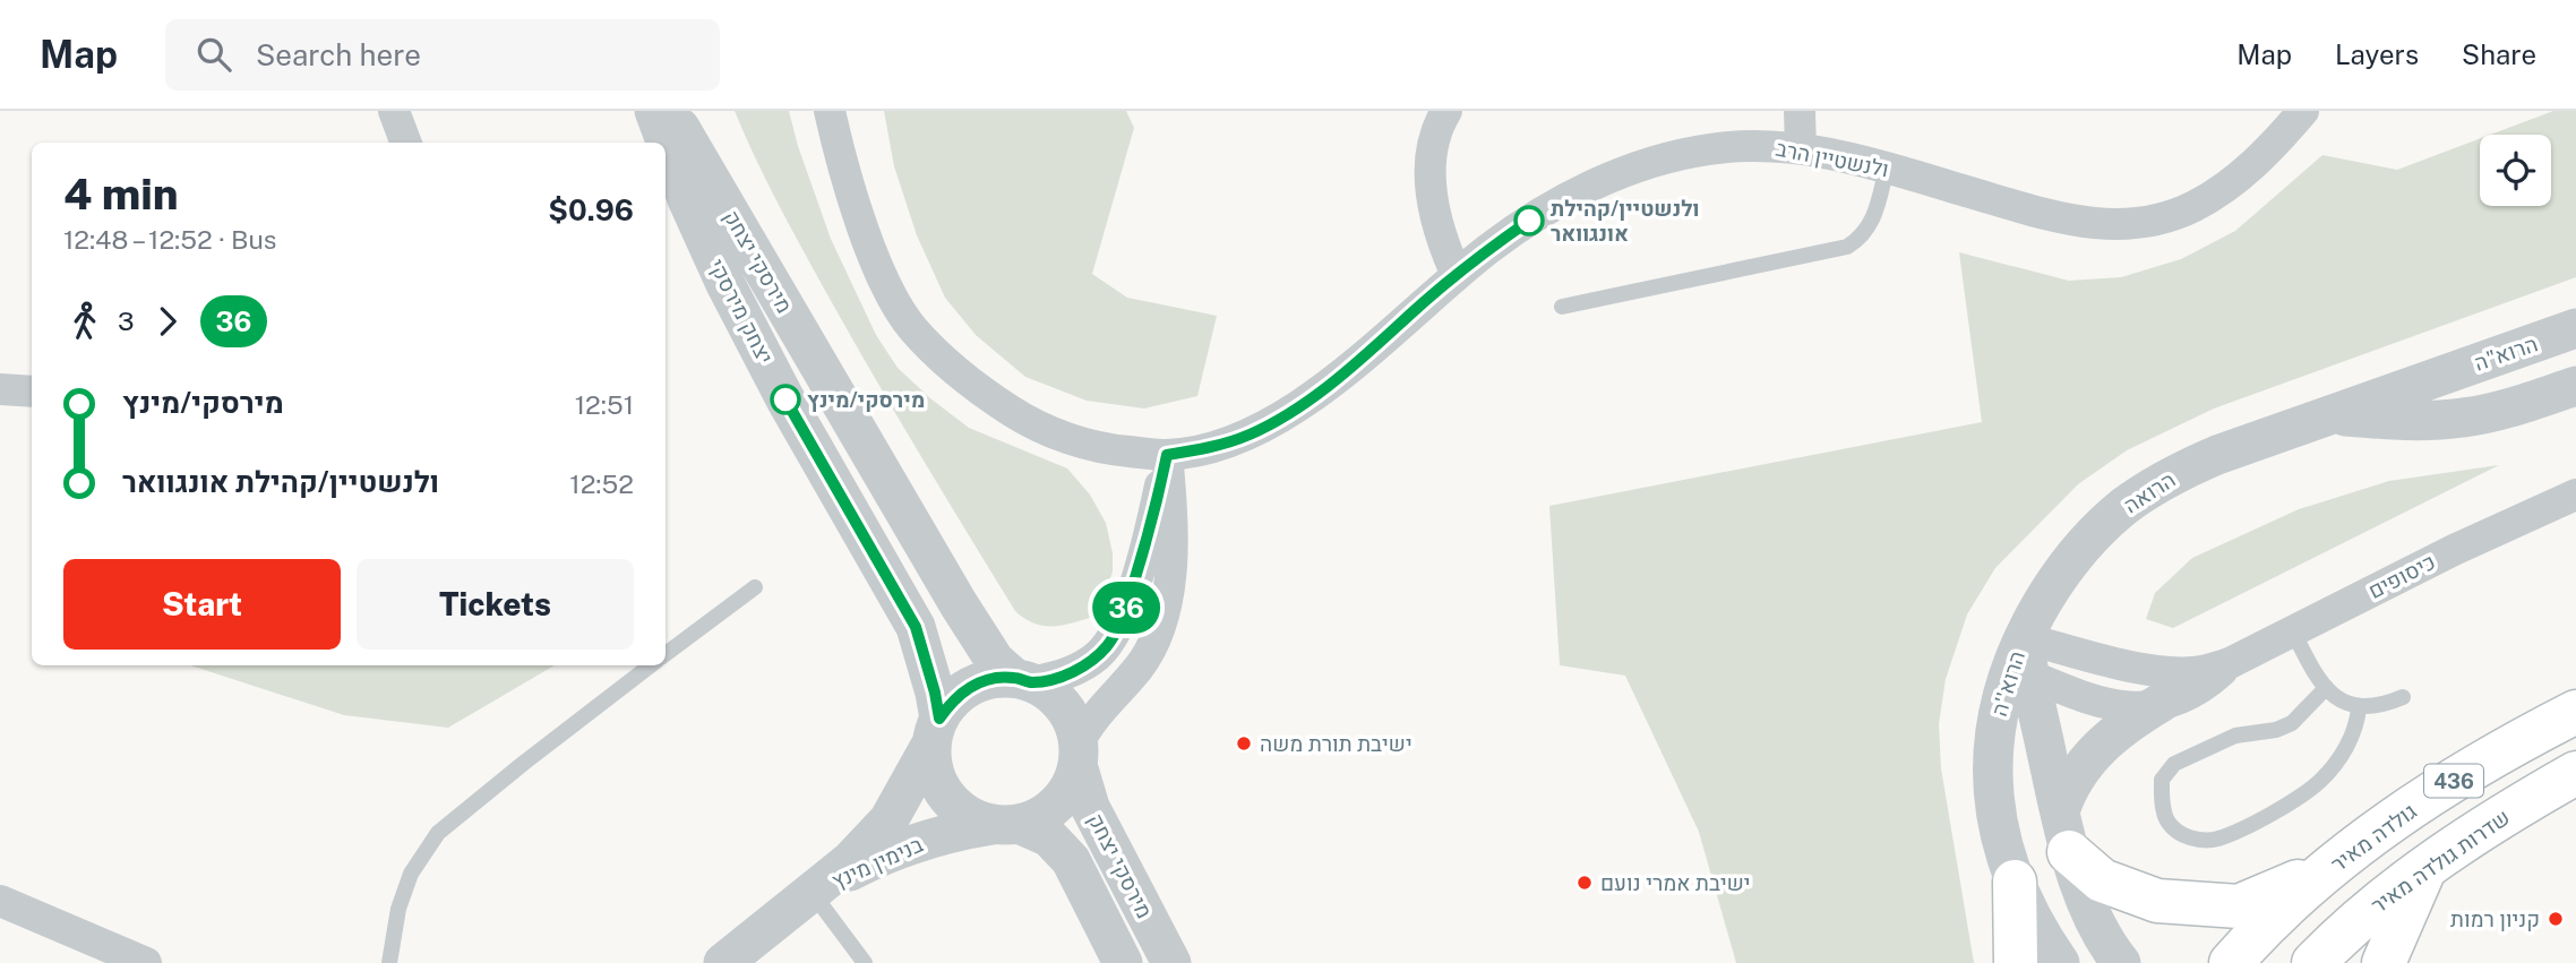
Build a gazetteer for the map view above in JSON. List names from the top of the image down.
{
  "streets": {
    "main road": ["436", "גולדה מאיר", "שדרות גולדה מאיר"],
    "street": [
      "ולנשטיין הרב",
      "מירסקי יצחק",
      "יצחק מירסקי",
      "הרוא\"ה",
      "הרואה",
      "כיסופים",
      "הרוא''ה",
      "בנימין מינץ"
    ]
  },
  "crossings": [
    ["מירסקי יצחק", "יצחק מירסקי"],
    ["מירסקי יצחק", "בנימין מינץ"],
    ["יצחק מירסקי", "בנימין מינץ"],
    ["הרוא\"ה", "הרואה"],
    ["הרואה", "כיסופים"],
    ["הרואה", "הרוא''ה"],
    ["כיסופים", "הרוא''ה"]
  ],
  "places": [
    "ולנשטיין/קהילת אונגוואר",
    "מירסקי/מינץ",
    "ישיבת תורת משה",
    "ישיבת אמרי נועם",
    "קניון רמות"
  ],
  "lines": ["bus line 36"],
  "page": {
    "header": "Map",
    "search": "Search here",
    "nav": ["Map", "Layers", "Share"],
    "on_map": "36",
    "heading": ["4 min", "12:48 – 12:52 · Bus", "$0.96"],
    "legs": ["3", "36"],
    "list": [
      {
        "name": "מירסקי/מינץ",
        "value": "12:51"
      },
      {
        "name": "ולנשטיין/קהילת אונגוואר",
        "value": "12:52"
      }
    ],
    "buttons": ["Start", "Tickets"]
  }
}
